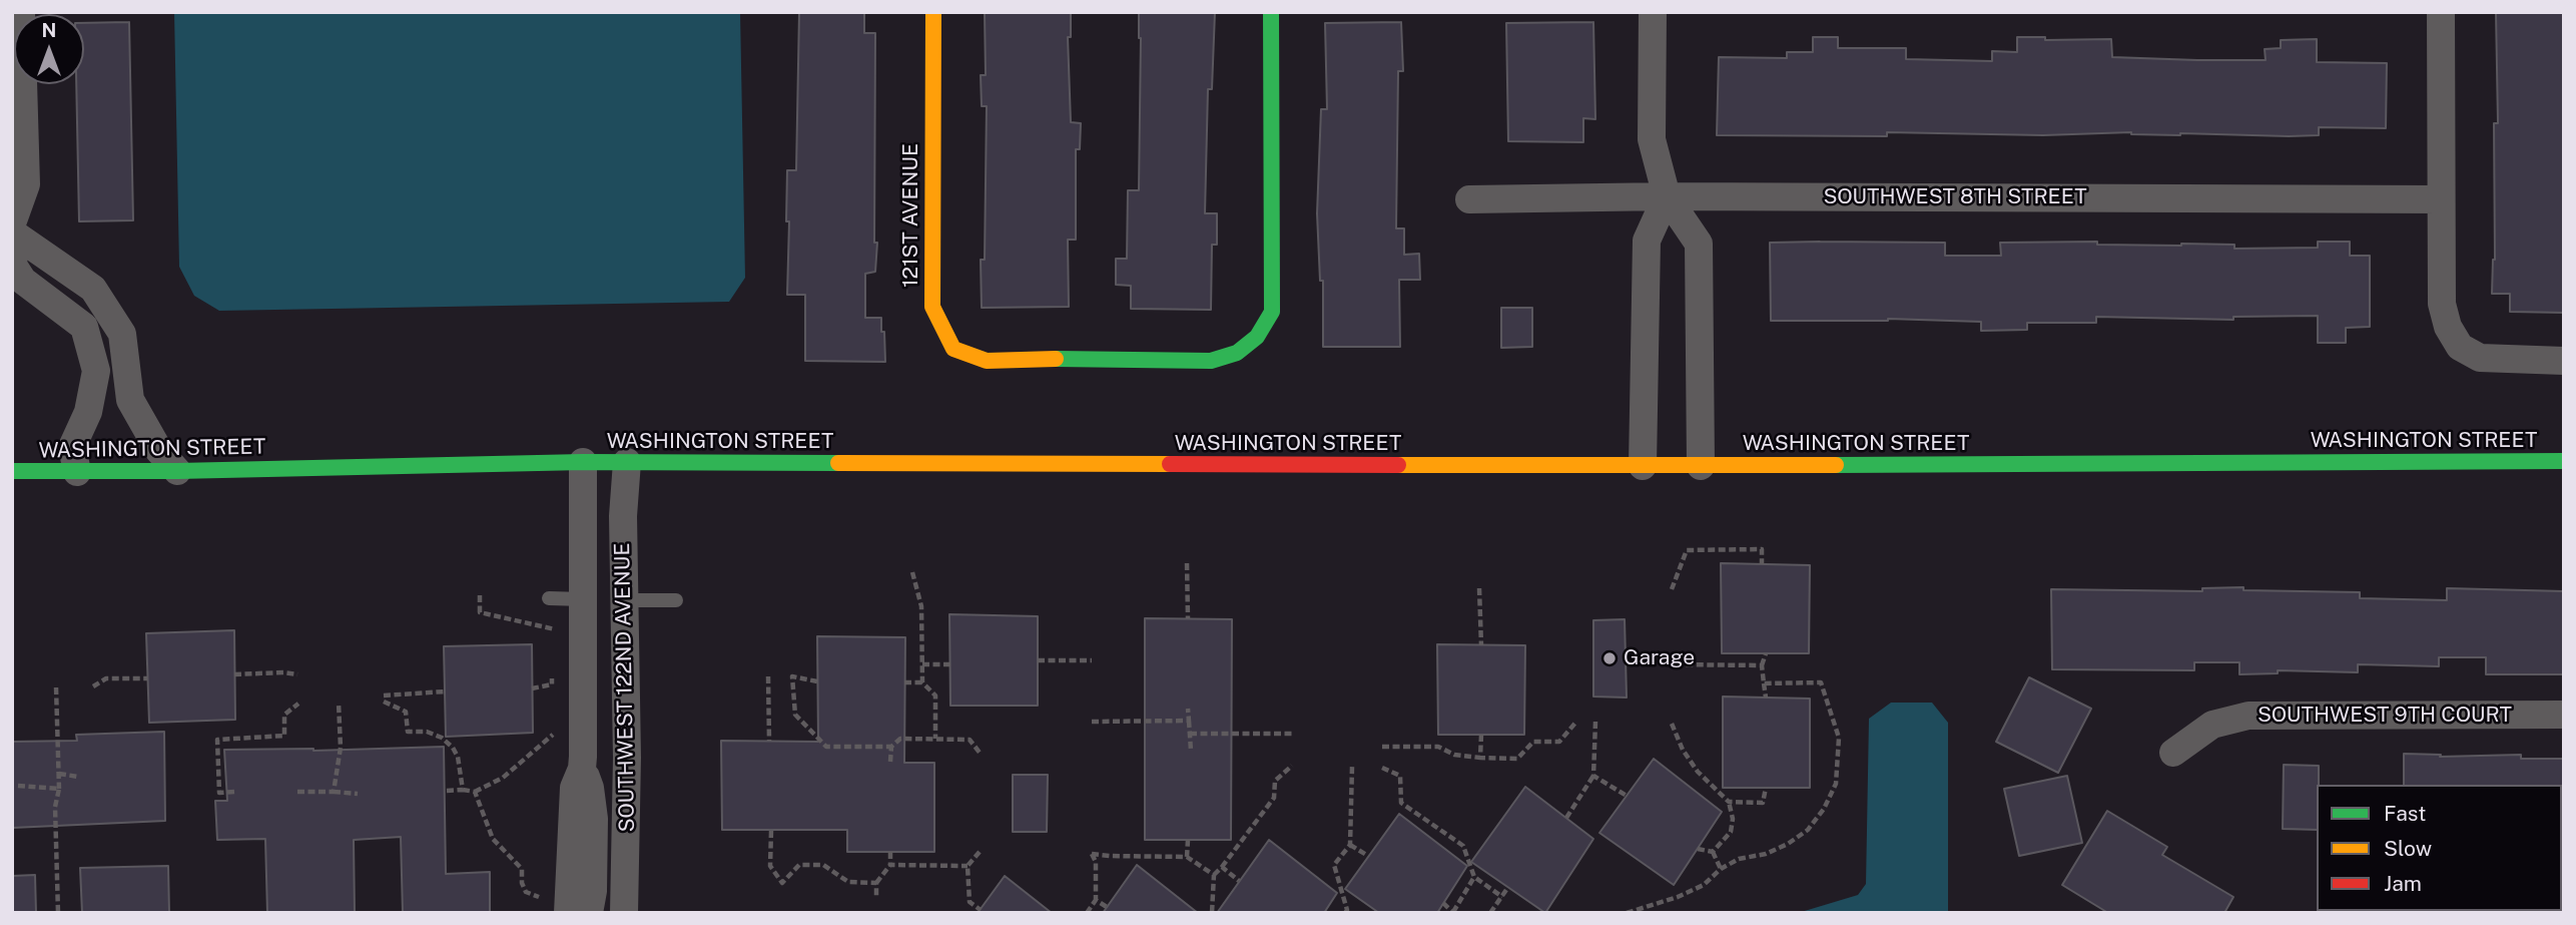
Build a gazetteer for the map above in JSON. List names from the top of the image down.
{
  "streets": {
    "street": [
      "SOUTHWEST 8TH STREET",
      "121ST AVENUE",
      "WASHINGTON STREET",
      "SOUTHWEST 122ND AVENUE",
      "SOUTHWEST 9TH COURT"
    ]
  },
  "crossings": [
    ["WASHINGTON STREET", "SOUTHWEST 122ND AVENUE"]
  ],
  "places": ["Garage"],
  "legend": ["Fast", "Slow", "Jam"],
  "north": "top"
}
